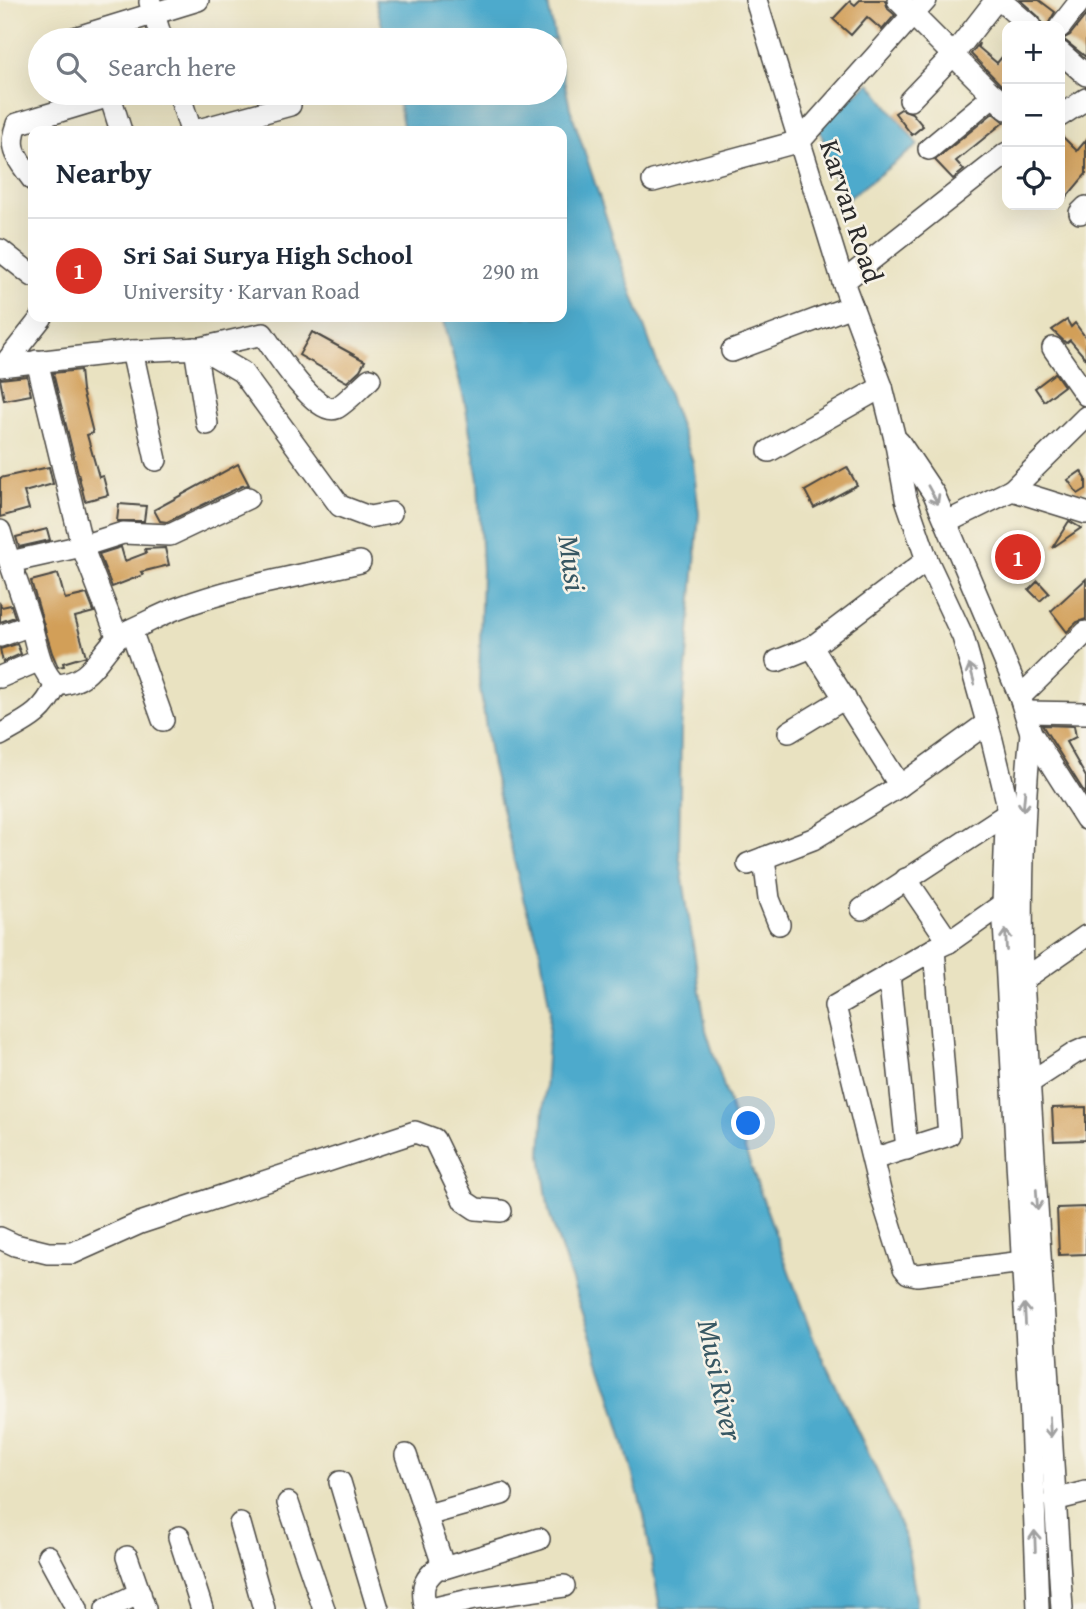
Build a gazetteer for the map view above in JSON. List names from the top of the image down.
{
  "streets": {
    "street": ["Karvan Road"]
  },
  "water": ["Musi", "Musi River"],
  "page": {
    "map_buttons": ["+", "−"],
    "search": "Search here",
    "heading": "Nearby",
    "list": [
      {
        "mark": "1",
        "name": "Sri Sai Surya High School",
        "note": "University · Karvan Road",
        "value": "290 m"
      }
    ],
    "pins": "1"
  }
}
